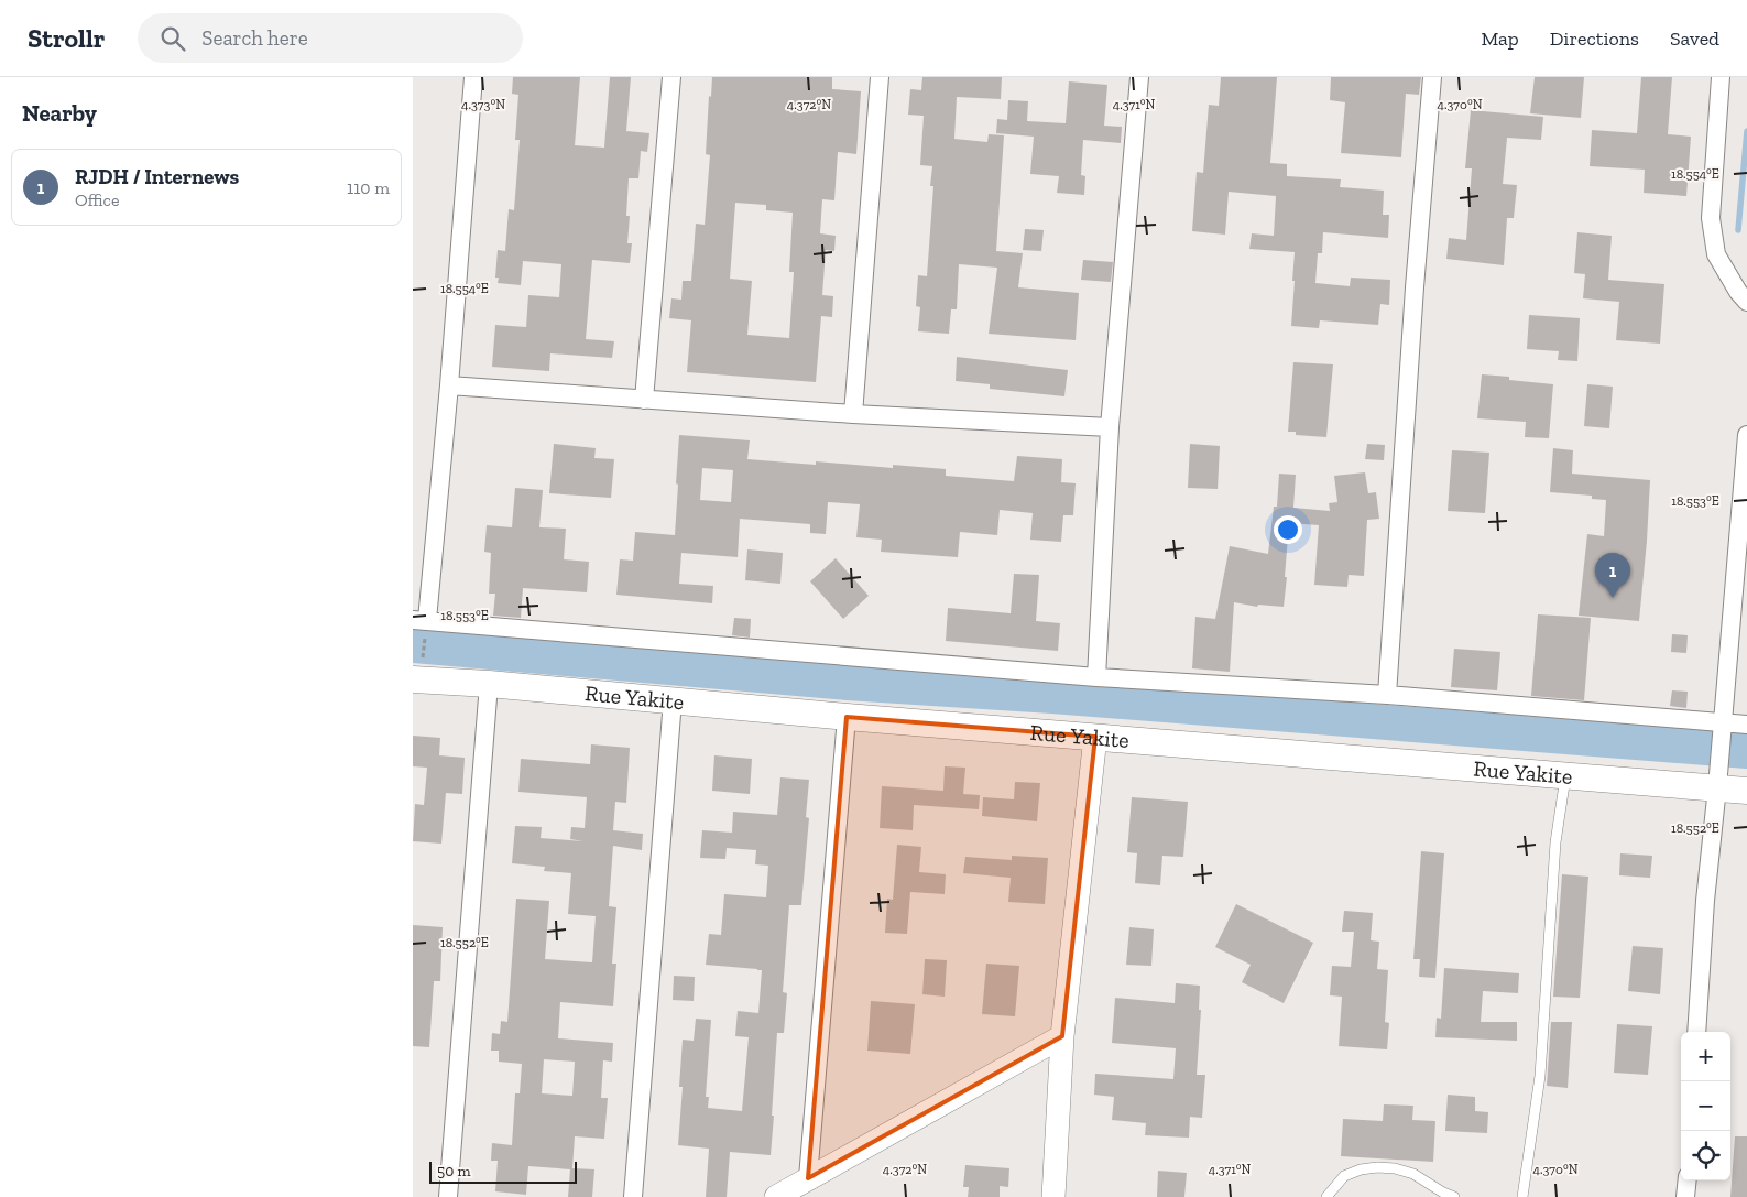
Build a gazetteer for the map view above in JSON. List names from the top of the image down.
{
  "streets": {
    "main road": ["Rue Yakite"]
  },
  "scale_bar": "50 m",
  "page": {
    "header": "Strollr",
    "search": "Search here",
    "nav": ["Map", "Directions", "Saved"],
    "heading": "Nearby",
    "list": [
      {
        "mark": "1",
        "name": "RJDH / Internews",
        "note": "Office",
        "value": "110 m"
      }
    ],
    "pins": "1",
    "map_buttons": ["+", "−"],
    "scale": "50 m"
  },
  "coordinates": [
    "4.373°N",
    "4.372°N",
    "4.371°N",
    "4.370°N",
    "18.554°E",
    "18.553°E",
    "18.552°E"
  ]
}
